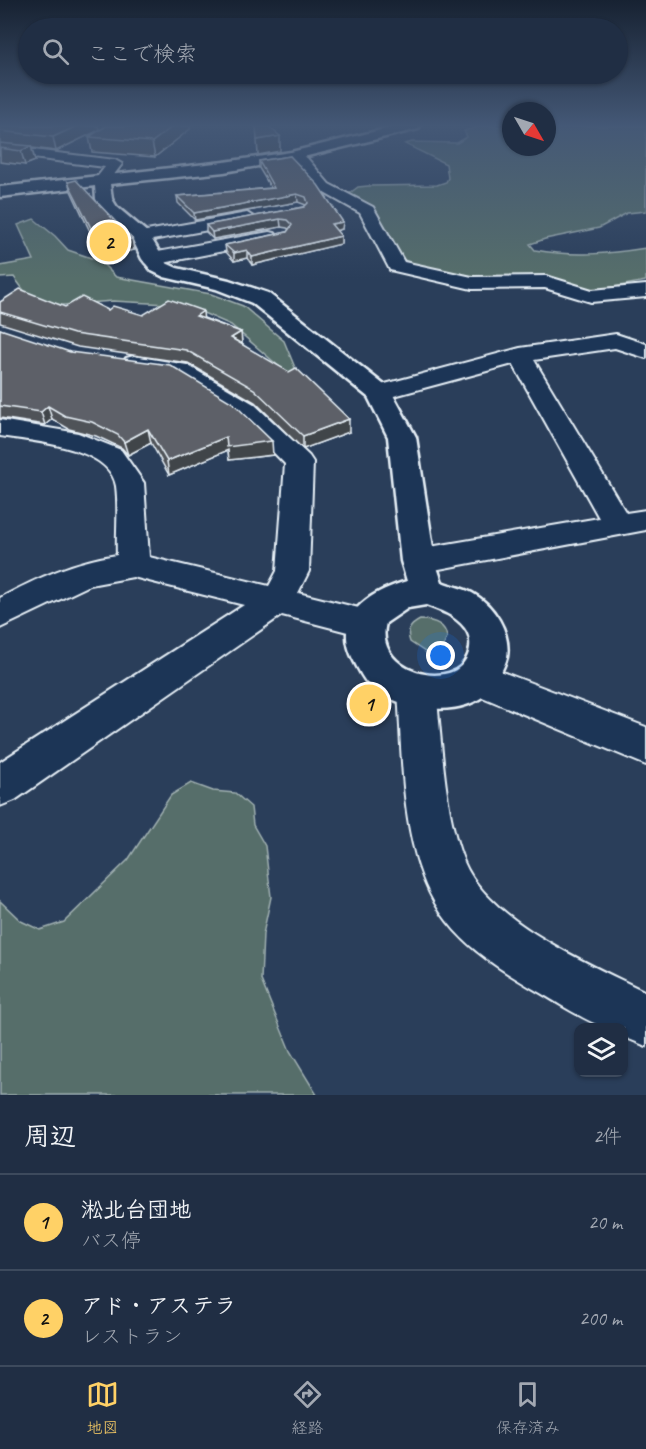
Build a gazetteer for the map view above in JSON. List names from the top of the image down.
{
  "north": "bottom right",
  "page": {
    "search": "ここで検索",
    "pins": ["2", "1"],
    "heading": ["周辺", "2件"],
    "list": [
      {
        "mark": "1",
        "name": "淞北台団地",
        "note": "バス停",
        "value": "20 m"
      },
      {
        "mark": "2",
        "name": "アド・アステラ",
        "note": "レストラン",
        "value": "200 m"
      }
    ],
    "nav": ["地図", "経路", "保存済み"]
  }
}
